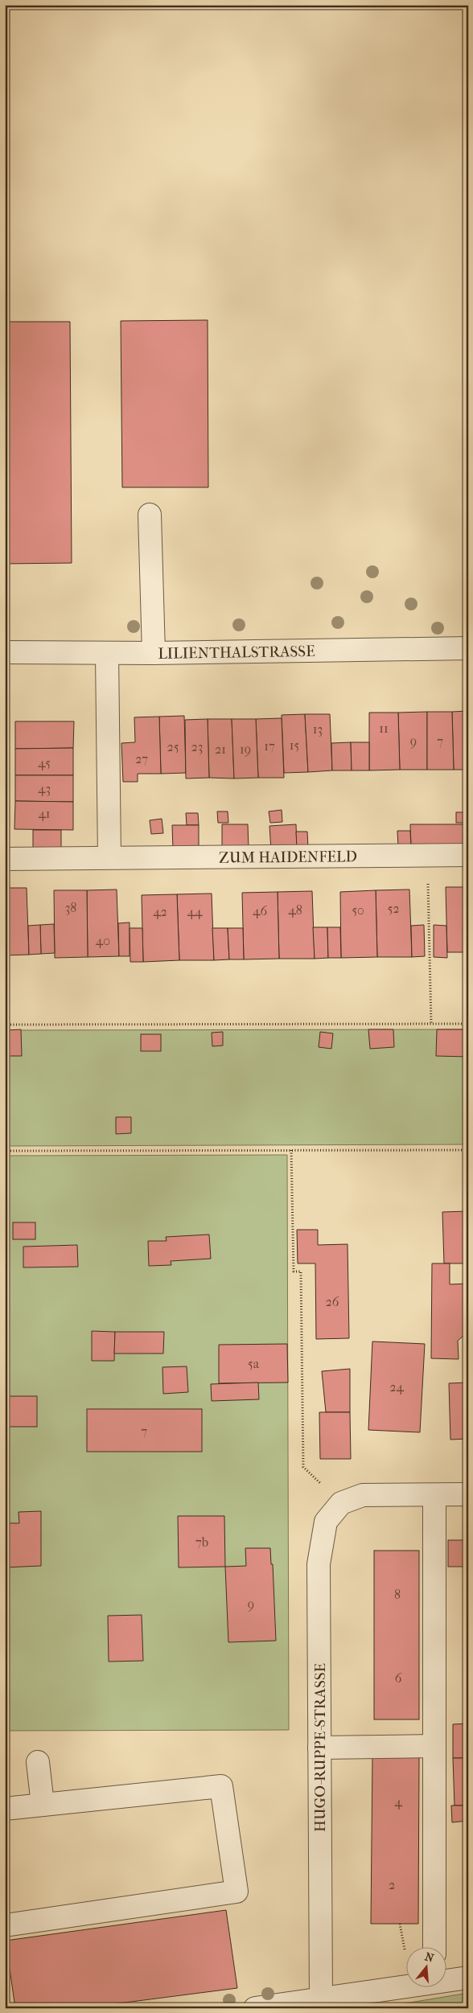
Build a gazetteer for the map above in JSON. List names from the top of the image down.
{
  "streets": {
    "street": ["LILIENTHALSTRASSE", "ZUM HAIDENFELD", "HUGO-RUPPE-STRASSE"]
  },
  "house_numbers": [
    "11",
    "13",
    "9",
    "7",
    "15",
    "17",
    "25",
    "23",
    "21",
    "19",
    "27",
    "45",
    "43",
    "41",
    "38",
    "52",
    "48",
    "50",
    "46",
    "42",
    "44",
    "40",
    "26",
    "5a",
    "24",
    "7",
    "7b",
    "8",
    "9",
    "6",
    "4",
    "2"
  ],
  "north": "top"
}
